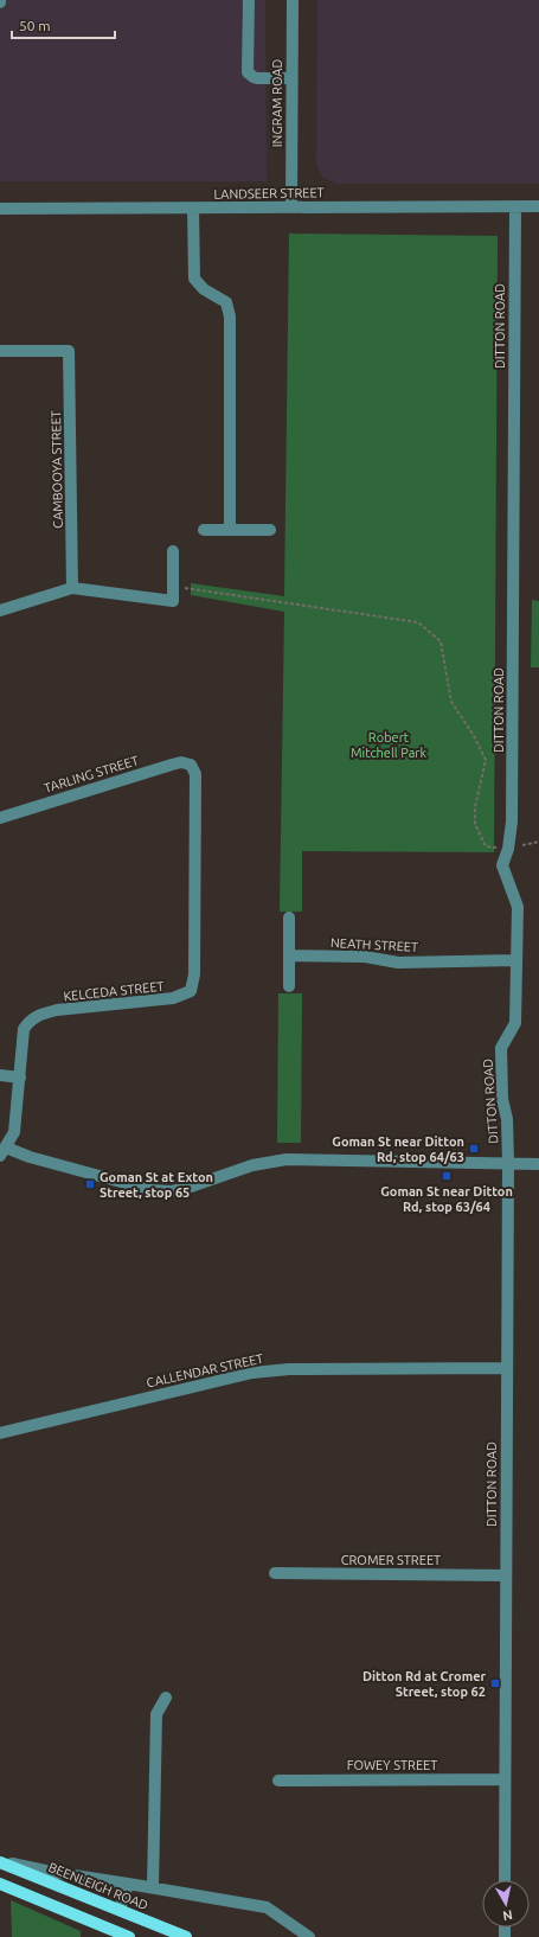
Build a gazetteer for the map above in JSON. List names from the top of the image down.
{
  "streets": {
    "main road": ["BEENLEIGH ROAD"],
    "street": [
      "INGRAM ROAD",
      "LANDSEER STREET",
      "DITTON ROAD",
      "CAMBOOYA STREET",
      "TARLING STREET",
      "NEATH STREET",
      "KELCEDA STREET",
      "CALLENDAR STREET",
      "CROMER STREET",
      "FOWEY STREET"
    ]
  },
  "crossings": [
    ["INGRAM ROAD", "LANDSEER STREET"],
    ["LANDSEER STREET", "DITTON ROAD"],
    ["DITTON ROAD", "NEATH STREET"],
    ["DITTON ROAD", "CALLENDAR STREET"],
    ["DITTON ROAD", "CROMER STREET"],
    ["DITTON ROAD", "FOWEY STREET"],
    ["TARLING STREET", "KELCEDA STREET"]
  ],
  "parks": ["Robert Mitchell Park"],
  "places": {
    "transit": [
      "Goman St near Ditton Rd, stop 64/63",
      "Goman St near Ditton Rd, stop 63/64",
      "Goman St at Exton Street, stop 65",
      "Ditton Rd at Cromer Street, stop 62"
    ]
  },
  "scale_bar": "50 m",
  "north": "bottom"
}
